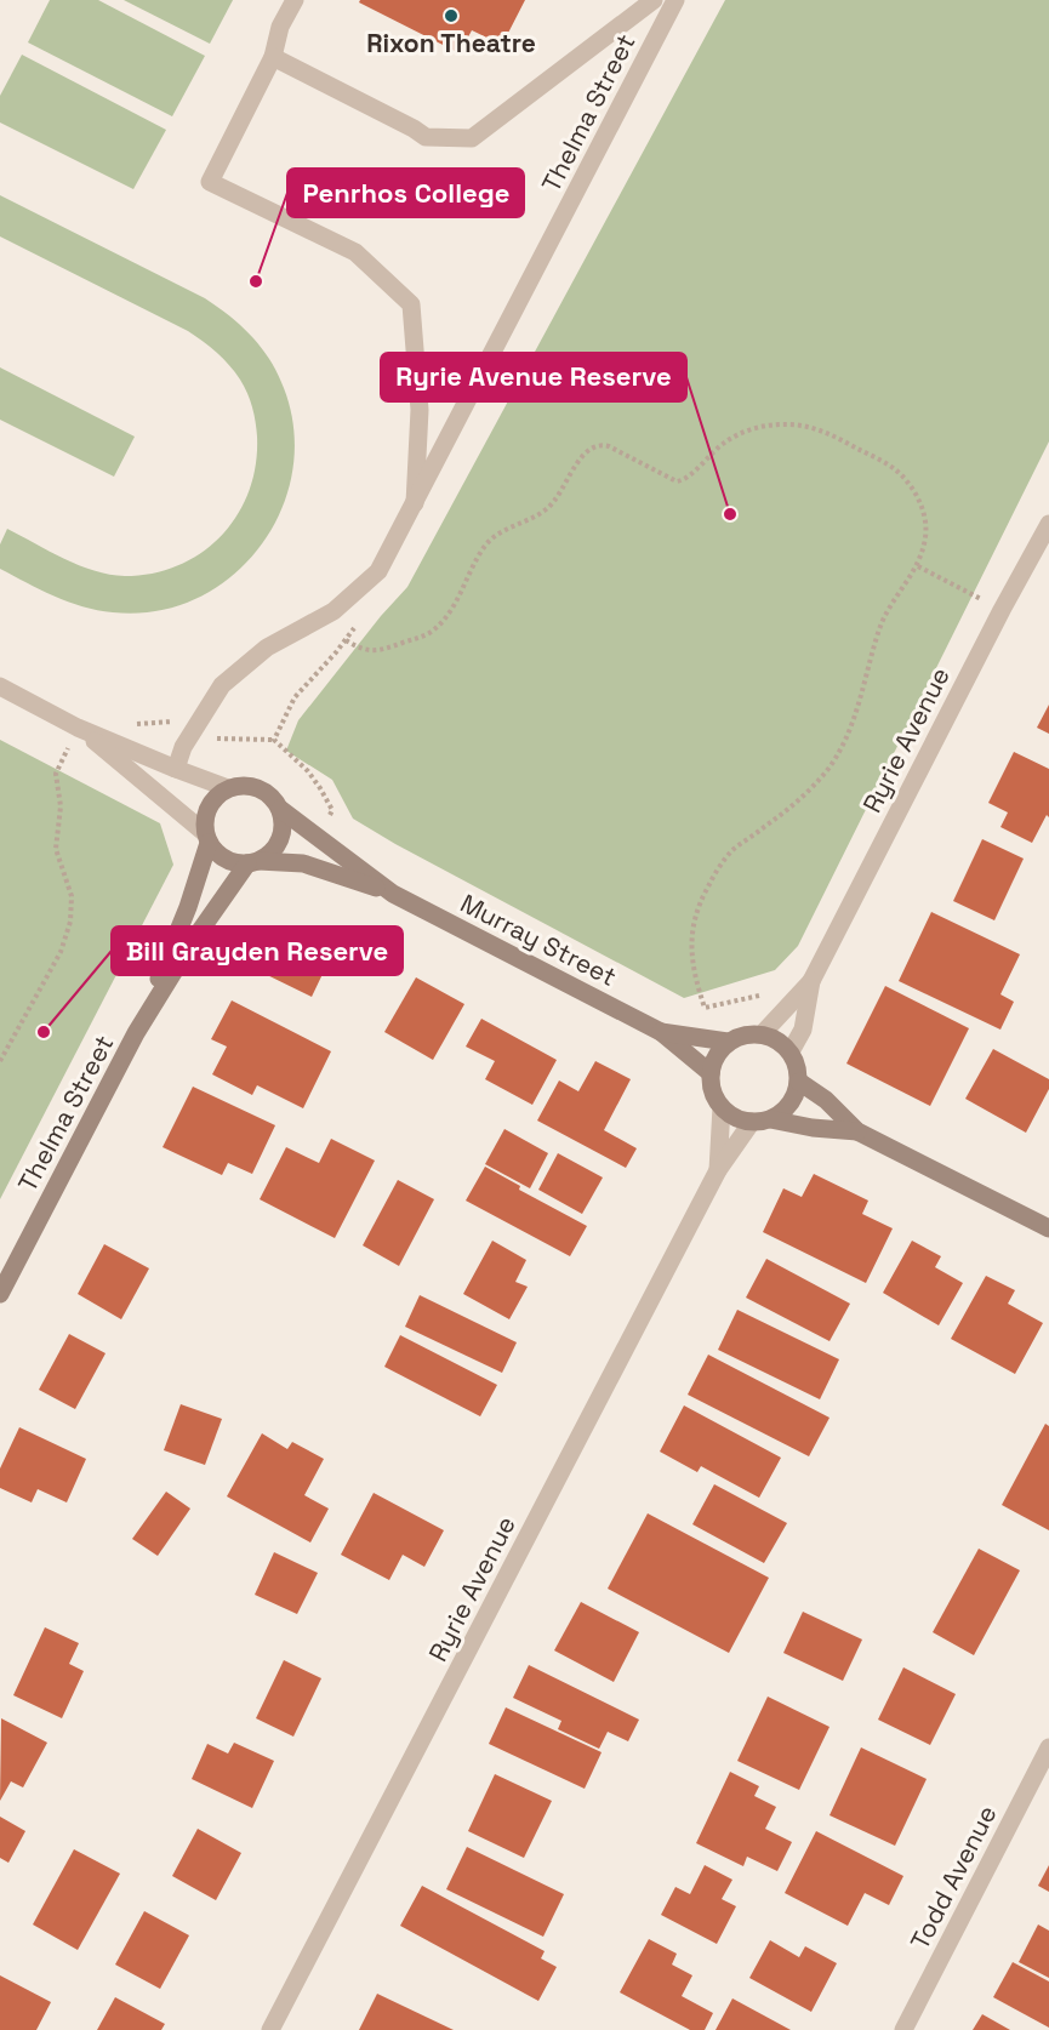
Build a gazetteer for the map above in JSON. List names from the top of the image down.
{
  "streets": {
    "main road": ["Thelma Street", "Murray Street"],
    "street": ["Ryrie Avenue", "Todd Avenue"]
  },
  "crossings": [
    ["Thelma Street", "Murray Street"],
    ["Ryrie Avenue", "Murray Street"]
  ],
  "places": [
    "Rixon Theatre",
    "Penrhos College",
    "Ryrie Avenue Reserve",
    "Bill Grayden Reserve"
  ]
}
